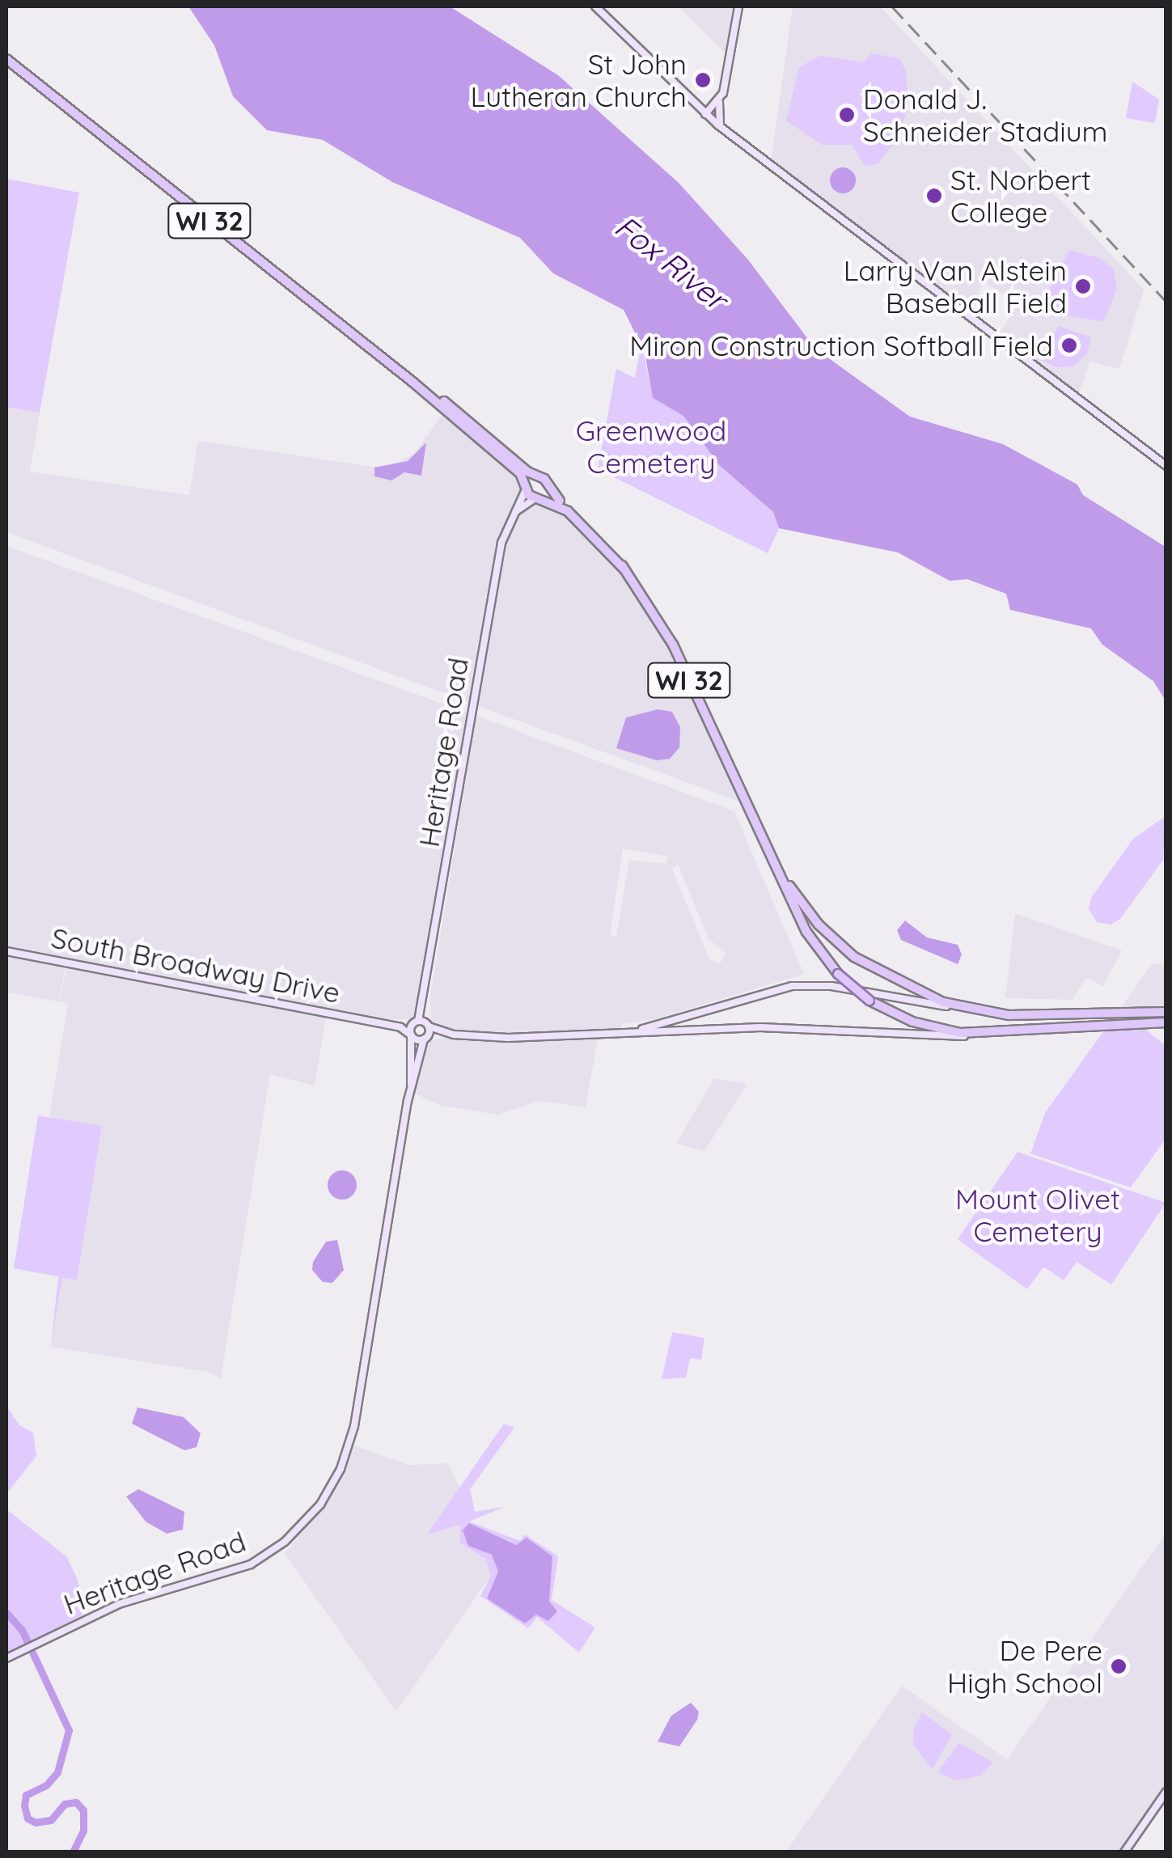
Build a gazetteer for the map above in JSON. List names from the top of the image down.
{
  "streets": {
    "main road": ["WI 32", "Heritage Road", "South Broadway Drive"]
  },
  "crossings": [
    ["WI 32", "Heritage Road"],
    ["Heritage Road", "South Broadway Drive"]
  ],
  "water": ["Fox River"],
  "parks": ["Greenwood Cemetery", "Mount Olivet Cemetery"],
  "places": [
    "St John Lutheran Church",
    "Donald J. Schneider Stadium",
    "St. Norbert College",
    "Larry Van Alstein Baseball Field",
    "Miron Construction Softball Field",
    "De Pere High School"
  ]
}
